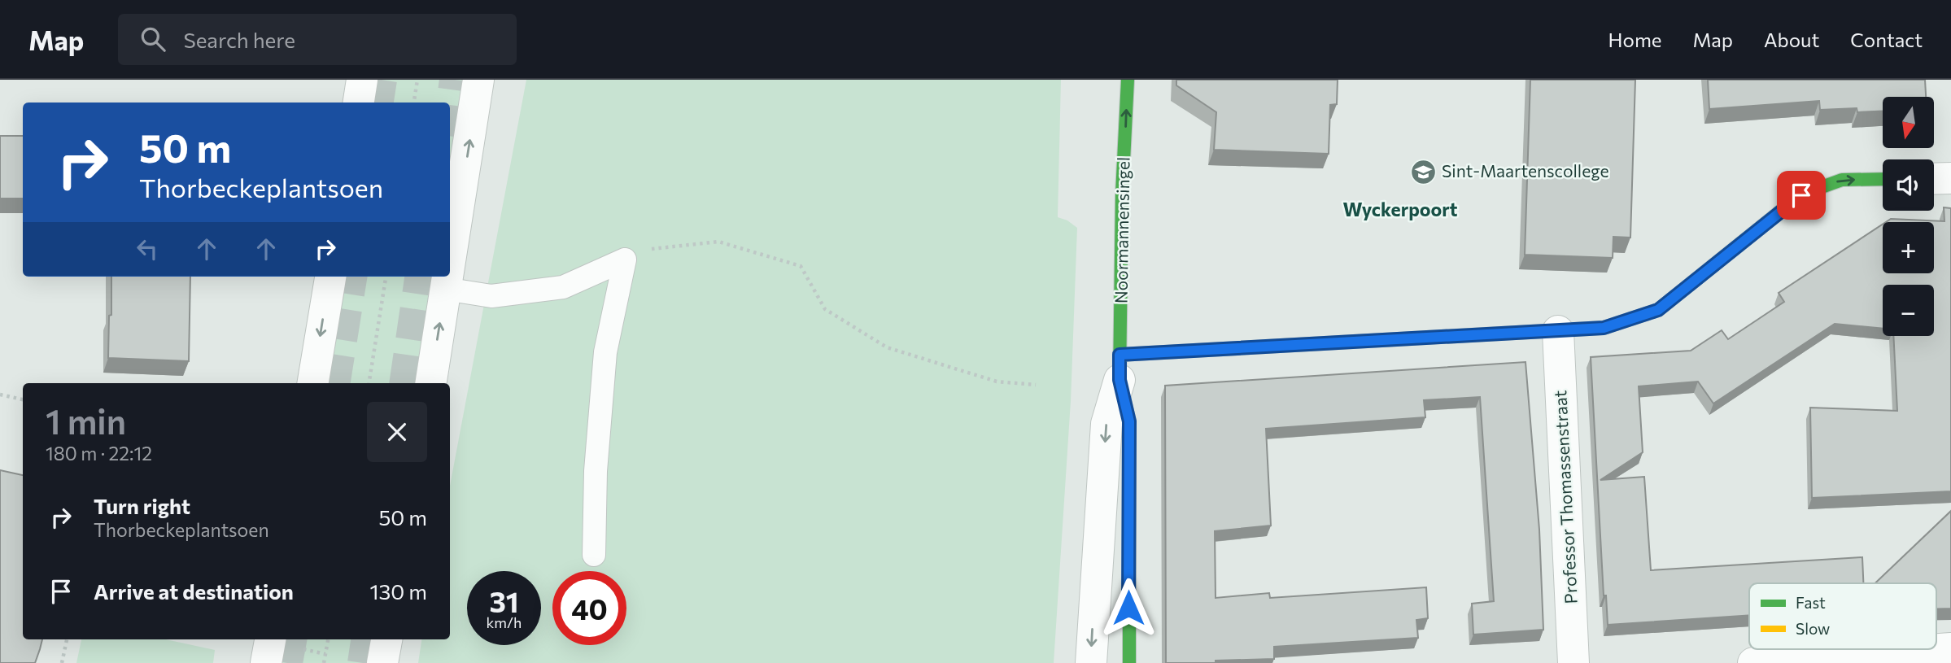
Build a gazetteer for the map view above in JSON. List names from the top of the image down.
{
  "streets": {
    "street": ["Noormannensingel", "Professor Thomassenstraat"]
  },
  "districts": ["Wyckerpoort"],
  "places": {
    "school or university": ["Sint-Maartenscollege"]
  },
  "legend": ["Fast", "Slow"],
  "north": "bottom",
  "page": {
    "header": "Map",
    "search": "Search here",
    "nav": [
      "Home",
      "Map",
      "About",
      "Contact"
    ],
    "map_buttons": ["+", "−"],
    "turn": ["50 m", "Thorbeckeplantsoen"],
    "heading": ["1 min", "180 m · 22:12"],
    "list": [
      {
        "name": "Turn right",
        "note": "Thorbeckeplantsoen",
        "value": "50 m"
      },
      {
        "name": "Arrive at destination",
        "value": "130 m"
      }
    ],
    "speed": "31 km/h",
    "limit": "40"
  }
}
